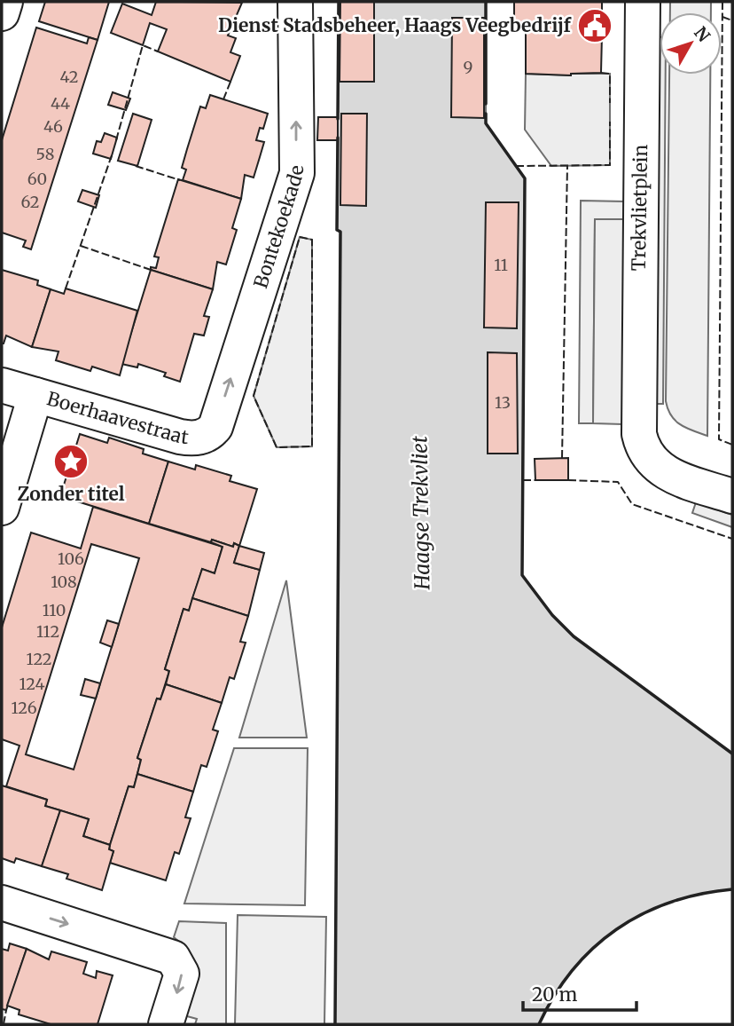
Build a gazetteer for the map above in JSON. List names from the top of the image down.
{
  "streets": {
    "street": ["Trekvlietplein", "Bontekoekade", "Boerhaavestraat"]
  },
  "crossings": [
    ["Bontekoekade", "Boerhaavestraat"]
  ],
  "one_way": ["Bontekoekade"],
  "water": ["Haagse Trekvliet"],
  "places": {
    "public building": ["Dienst Stadsbeheer, Haags Veegbedrijf"],
    "place": ["Zonder titel"]
  },
  "house_numbers": [
    "9",
    "42",
    "44",
    "46",
    "58",
    "60",
    "62",
    "11",
    "13",
    "106",
    "108",
    "110",
    "112",
    "122",
    "124",
    "126"
  ],
  "scale_bar": "20 m",
  "north": "top right"
}
